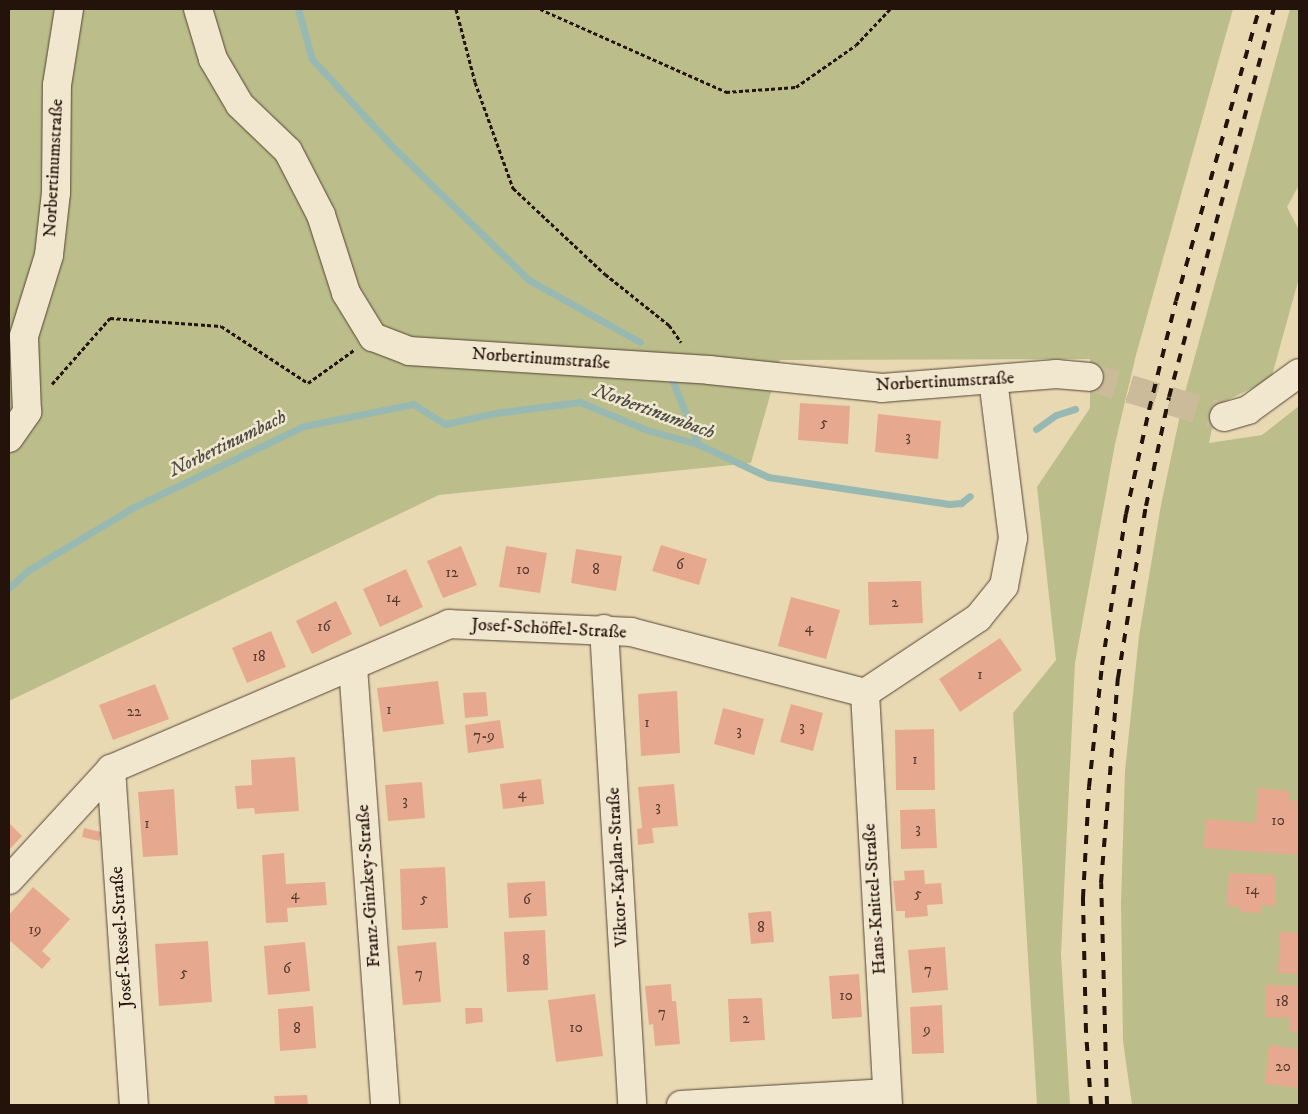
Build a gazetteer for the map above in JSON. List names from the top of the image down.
{
  "streets": {
    "street": [
      "Norbertinumstraße",
      "Josef-Schöffel-Straße",
      "Viktor-Kaplan-Straße",
      "Franz-Ginzkey-Straße",
      "Hans-Knittel-Straße",
      "Josef-Ressel-Straße"
    ]
  },
  "crossings": [
    ["Josef-Schöffel-Straße", "Viktor-Kaplan-Straße"],
    ["Josef-Schöffel-Straße", "Franz-Ginzkey-Straße"],
    ["Josef-Schöffel-Straße", "Hans-Knittel-Straße"],
    ["Josef-Schöffel-Straße", "Josef-Ressel-Straße"]
  ],
  "water": ["Norbertinumbach"],
  "house_numbers": [
    "5",
    "3",
    "6",
    "10",
    "8",
    "12",
    "14",
    "2",
    "16",
    "4",
    "18",
    "1",
    "1",
    "22",
    "1",
    "3",
    "3",
    "7-9",
    "1",
    "4",
    "3",
    "3",
    "10",
    "1",
    "3",
    "14",
    "5",
    "4",
    "5",
    "6",
    "8",
    "19",
    "8",
    "6",
    "7",
    "5",
    "7",
    "10",
    "18",
    "7",
    "2",
    "10",
    "8",
    "9",
    "20"
  ]
}
